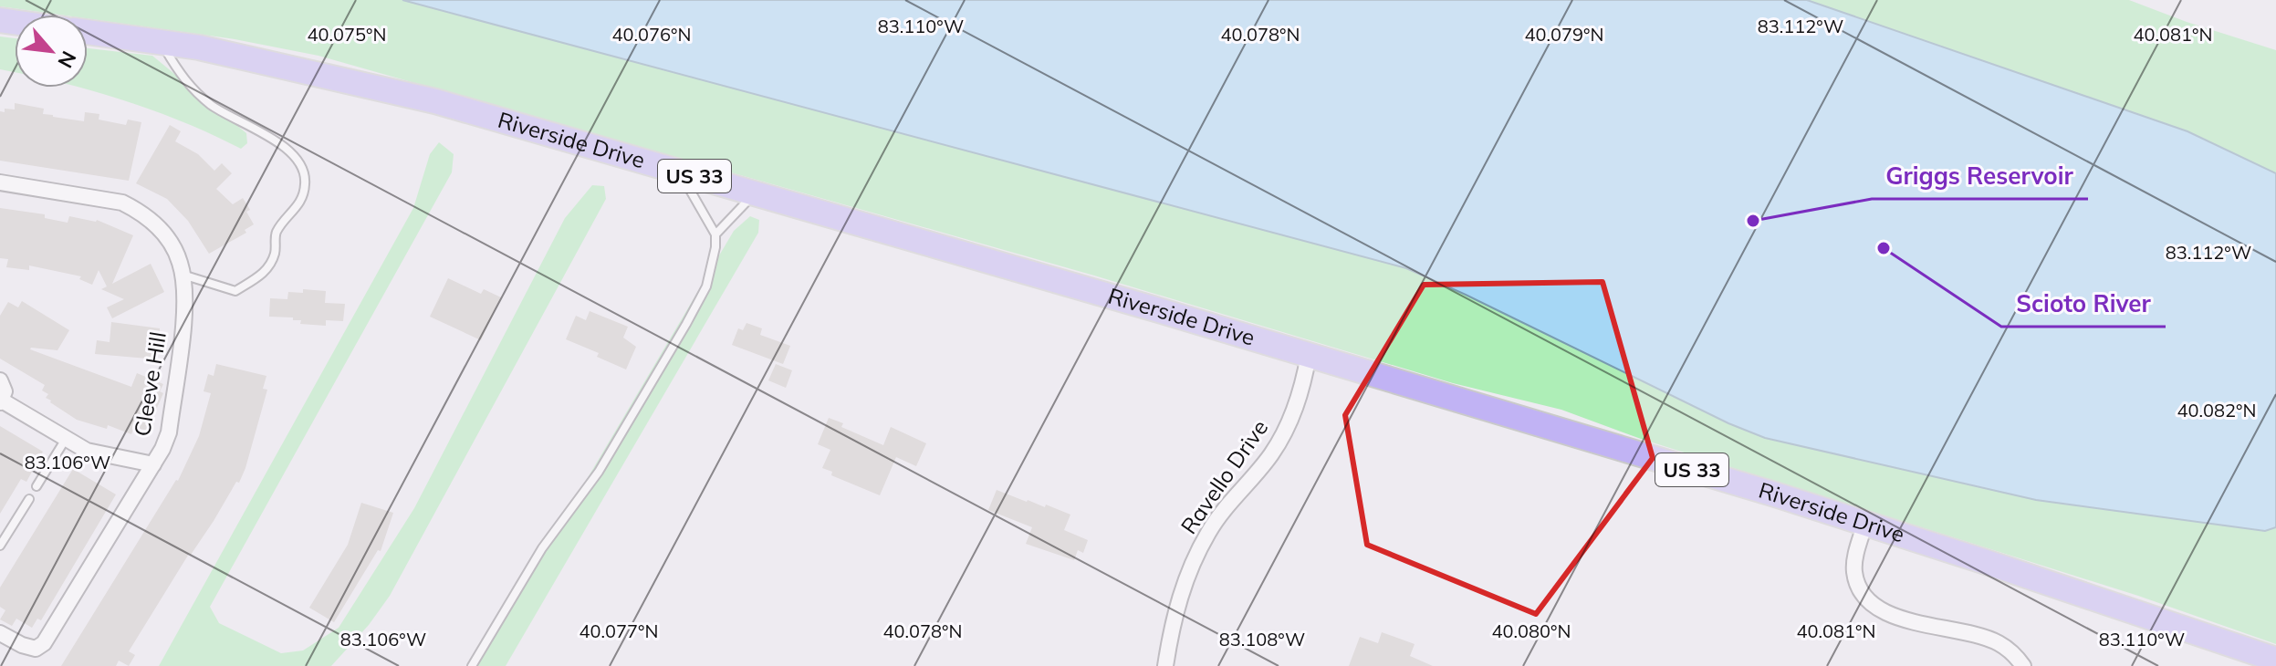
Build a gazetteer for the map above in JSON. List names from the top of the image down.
{
  "streets": {
    "main road": ["Riverside Drive", "US 33"],
    "street": ["Cleeve Hill", "Ravello Drive"]
  },
  "crossings": [
    ["Riverside Drive", "Ravello Drive"]
  ],
  "places": ["Griggs Reservoir", "Scioto River"],
  "north": "bottom right",
  "coordinates": [
    "83.110°W",
    "83.112°W",
    "40.075°N",
    "40.076°N",
    "40.078°N",
    "40.079°N",
    "40.081°N",
    "40.082°N",
    "83.106°W",
    "40.077°N",
    "40.080°N",
    "83.108°W"
  ]
}
